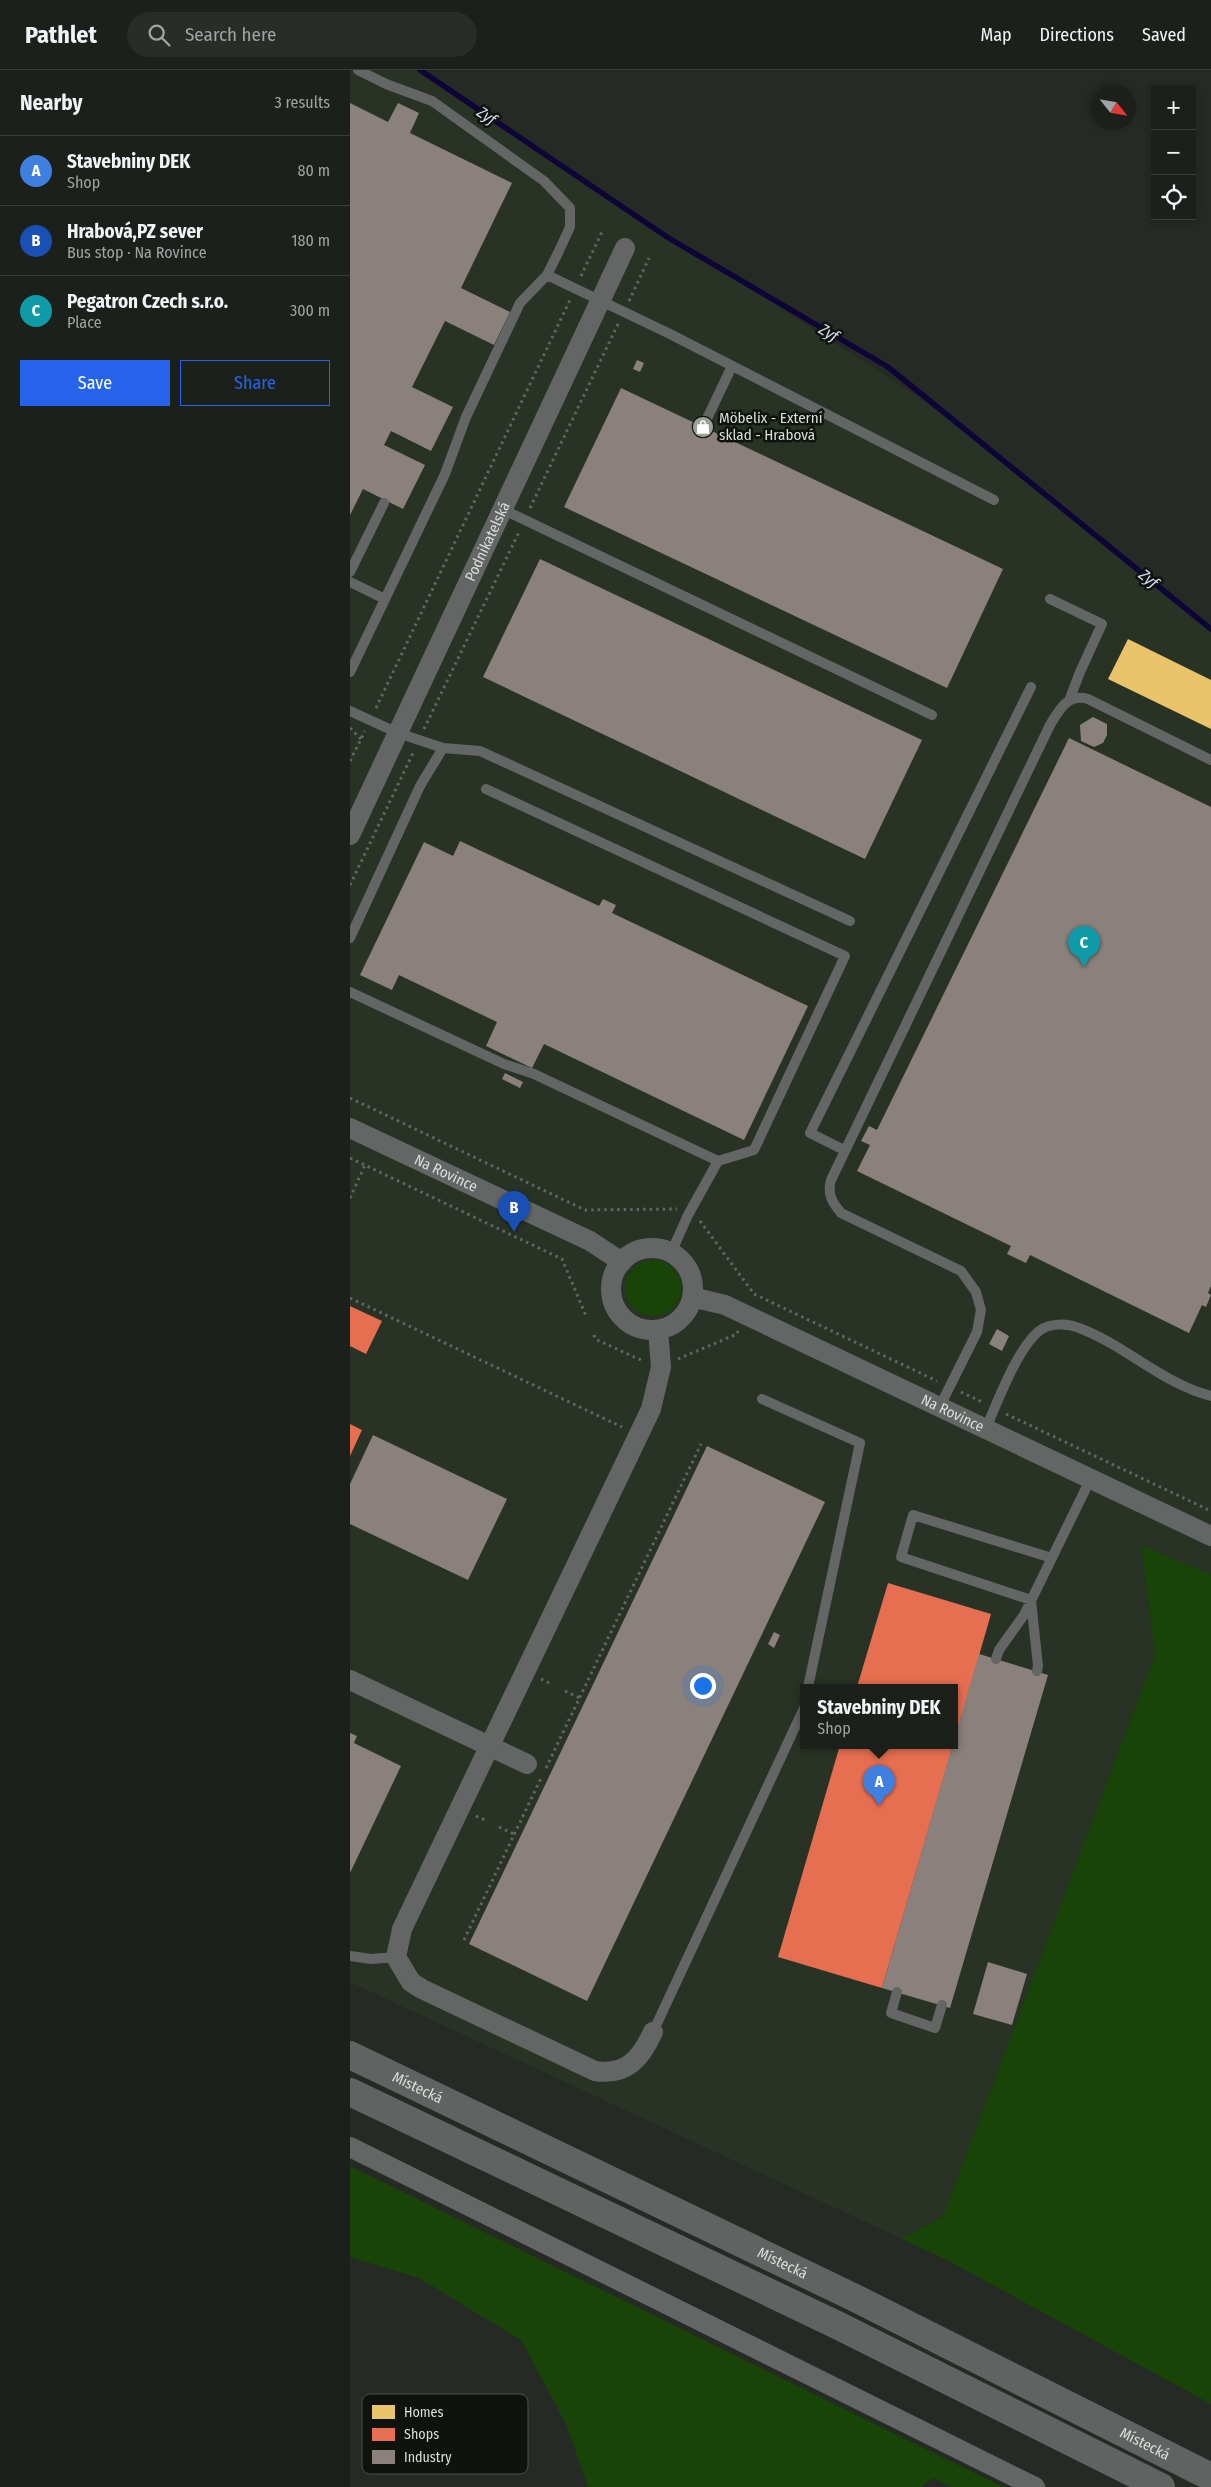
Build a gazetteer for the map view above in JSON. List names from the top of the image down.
{
  "streets": {
    "highway": ["Místecká"],
    "street": ["Podnikatelská", "Na Rovince"]
  },
  "water": ["Zyf"],
  "places": {
    "shop": ["Möbelix - Externí sklad - Hrabová"]
  },
  "legend": ["Homes", "Shops", "Industry"],
  "north": "bottom right",
  "page": {
    "header": "Pathlet",
    "search": "Search here",
    "nav": ["Map", "Directions", "Saved"],
    "heading": ["Nearby", "3 results"],
    "map_buttons": ["+", "−"],
    "list": [
      {
        "mark": "A",
        "name": "Stavebniny DEK",
        "note": "Shop",
        "value": "80 m"
      },
      {
        "mark": "B",
        "name": "Hrabová,PZ sever",
        "note": "Bus stop · Na Rovince",
        "value": "180 m"
      },
      {
        "mark": "C",
        "name": "Pegatron Czech s.r.o.",
        "note": "Place",
        "value": "300 m"
      }
    ],
    "buttons": ["Save", "Share"],
    "pins": ["C", "B", "A"],
    "popup": ["Stavebniny DEK", "Shop"]
  }
}
